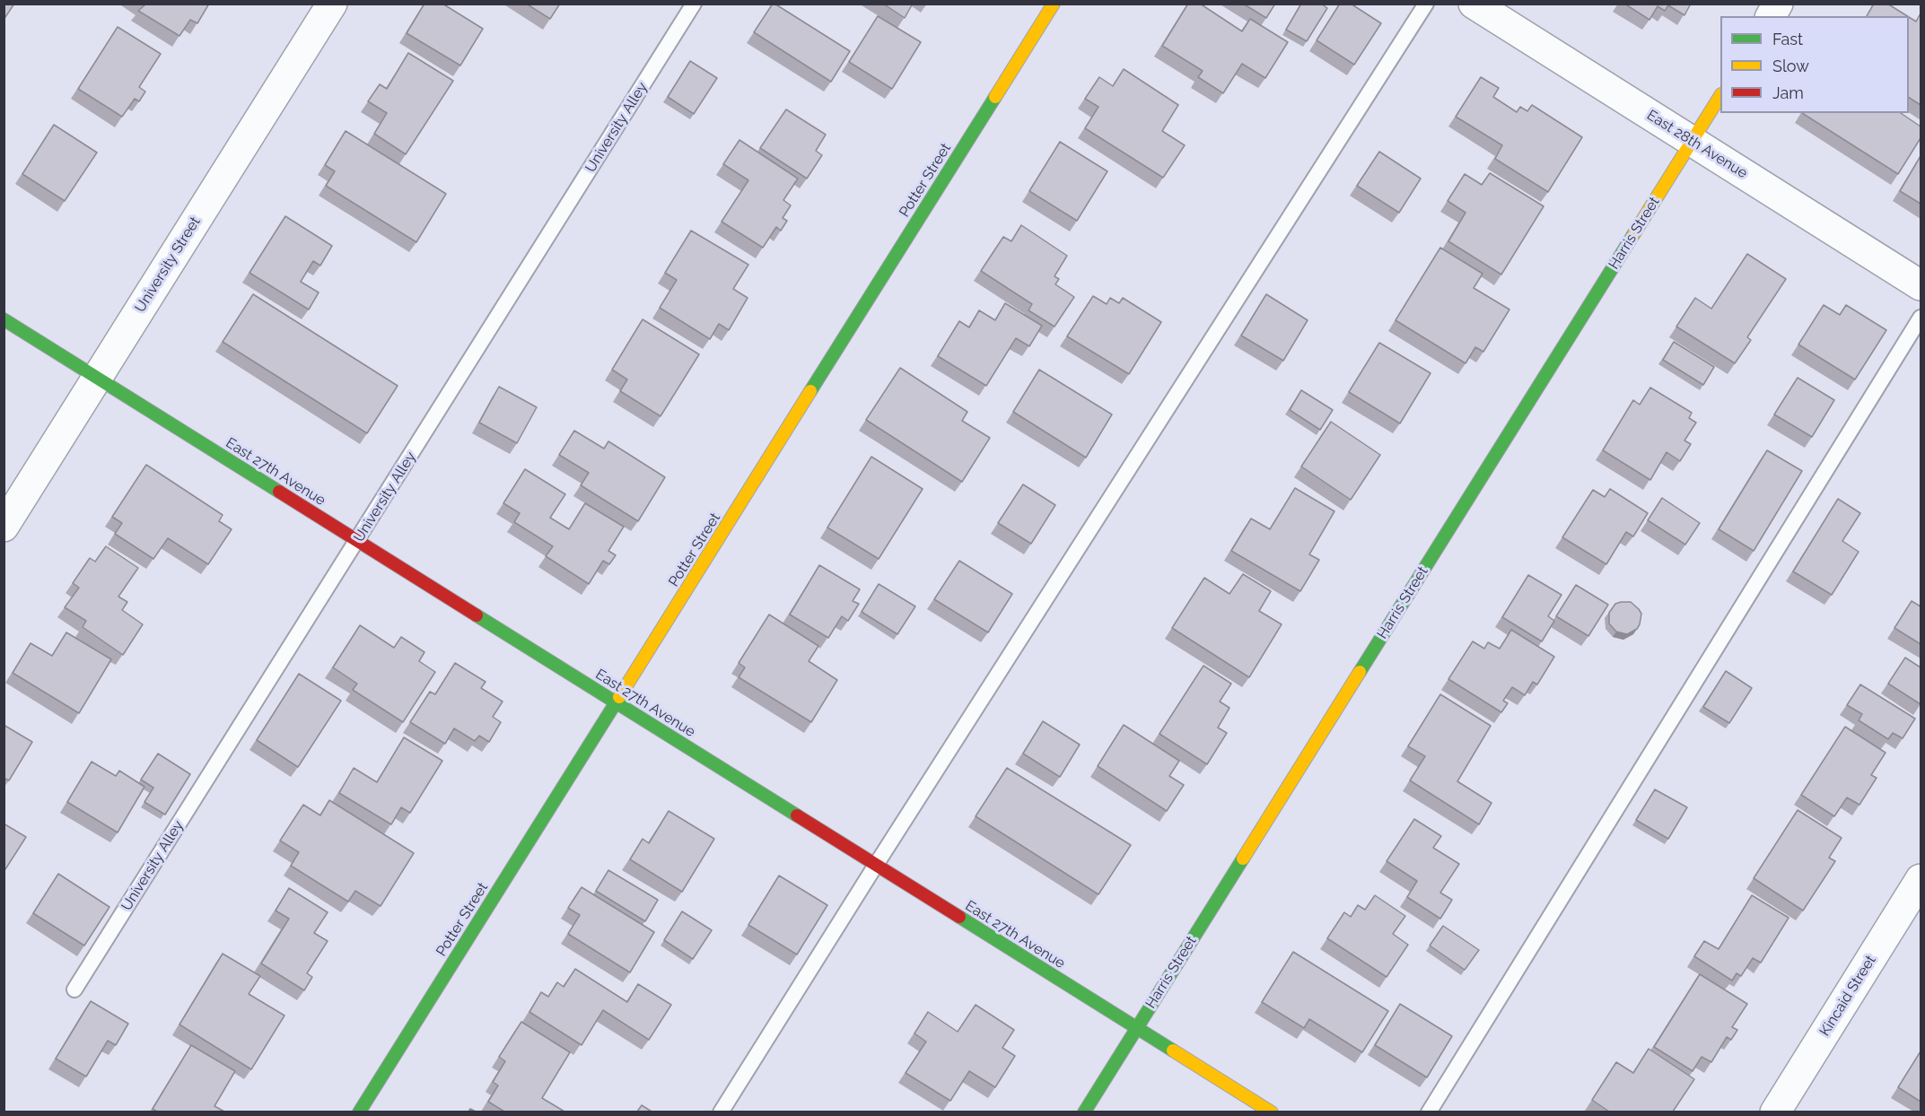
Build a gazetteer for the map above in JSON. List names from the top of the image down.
{
  "streets": {
    "street": [
      "East 28th Avenue",
      "Potter Street",
      "Harris Street",
      "University Street",
      "East 27th Avenue",
      "Kincaid Street"
    ],
    "lane": ["University Alley"]
  },
  "crossings": [
    ["University Alley", "East 27th Avenue"],
    ["East 28th Avenue", "Harris Street"],
    ["Potter Street", "East 27th Avenue"],
    ["Harris Street", "East 27th Avenue"],
    ["University Street", "East 27th Avenue"]
  ],
  "legend": ["Fast", "Slow", "Jam"]
}
